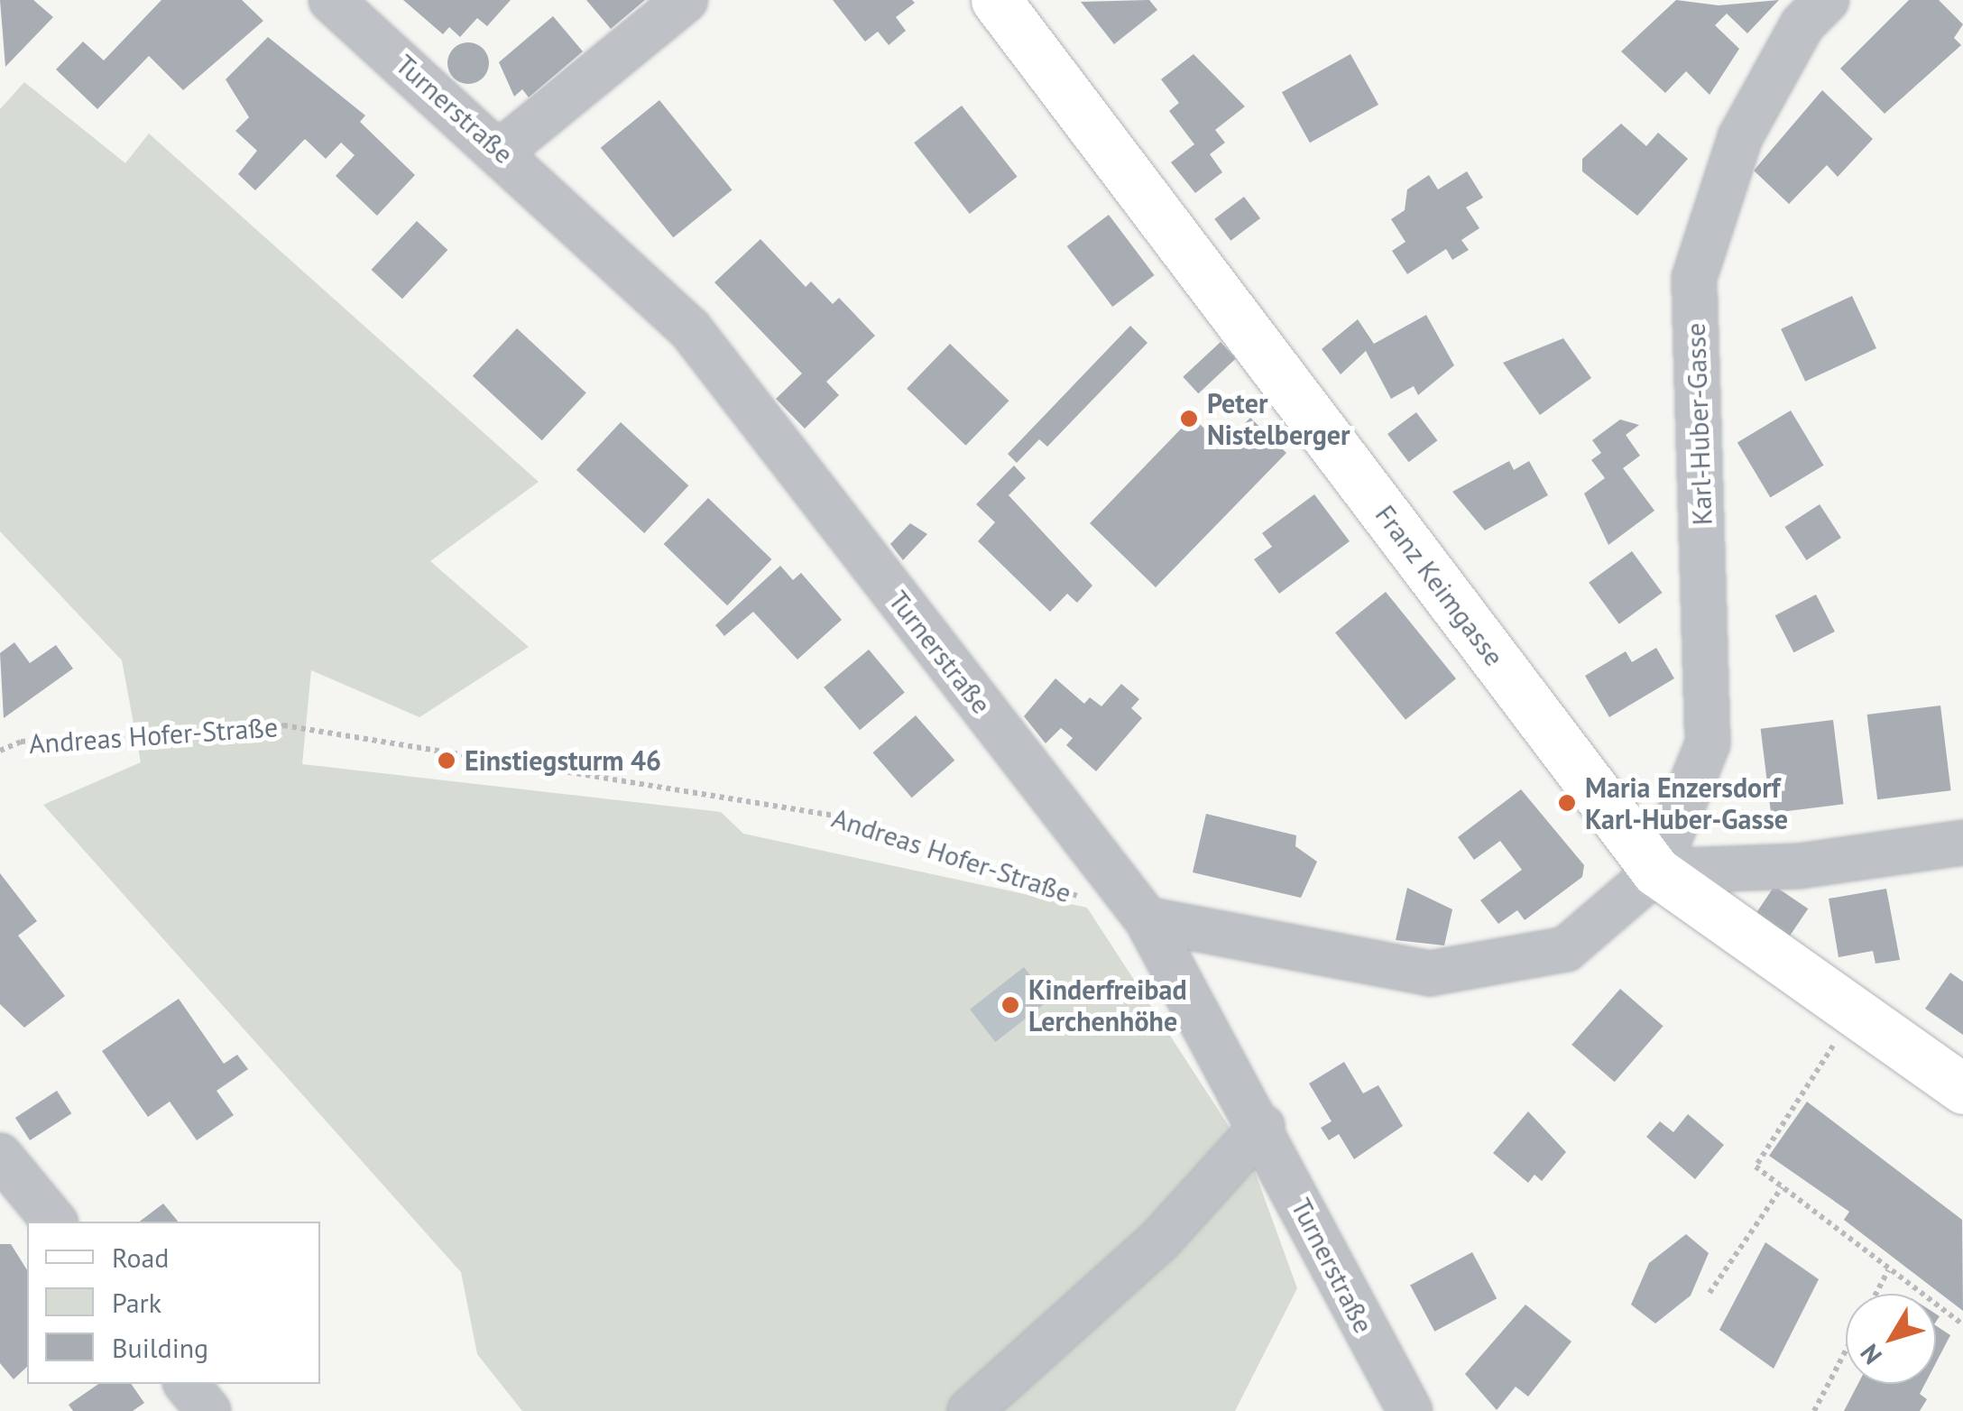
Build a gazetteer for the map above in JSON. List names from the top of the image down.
{
  "streets": {
    "main road": ["Franz Keimgasse"],
    "street": ["Turnerstraße", "Karl-Huber-Gasse"],
    "path": ["Andreas Hofer-Straße"]
  },
  "crossings": [
    ["Turnerstraße", "Andreas Hofer-Straße"],
    ["Karl-Huber-Gasse", "Franz Keimgasse"]
  ],
  "places": [
    "Peter Nistelberger",
    "Einstiegsturm 46",
    "Maria Enzersdorf Karl-Huber-Gasse",
    "Kinderfreibad Lerchenhöhe"
  ],
  "legend": ["Road", "Park", "Building"],
  "north": "bottom left"
}
